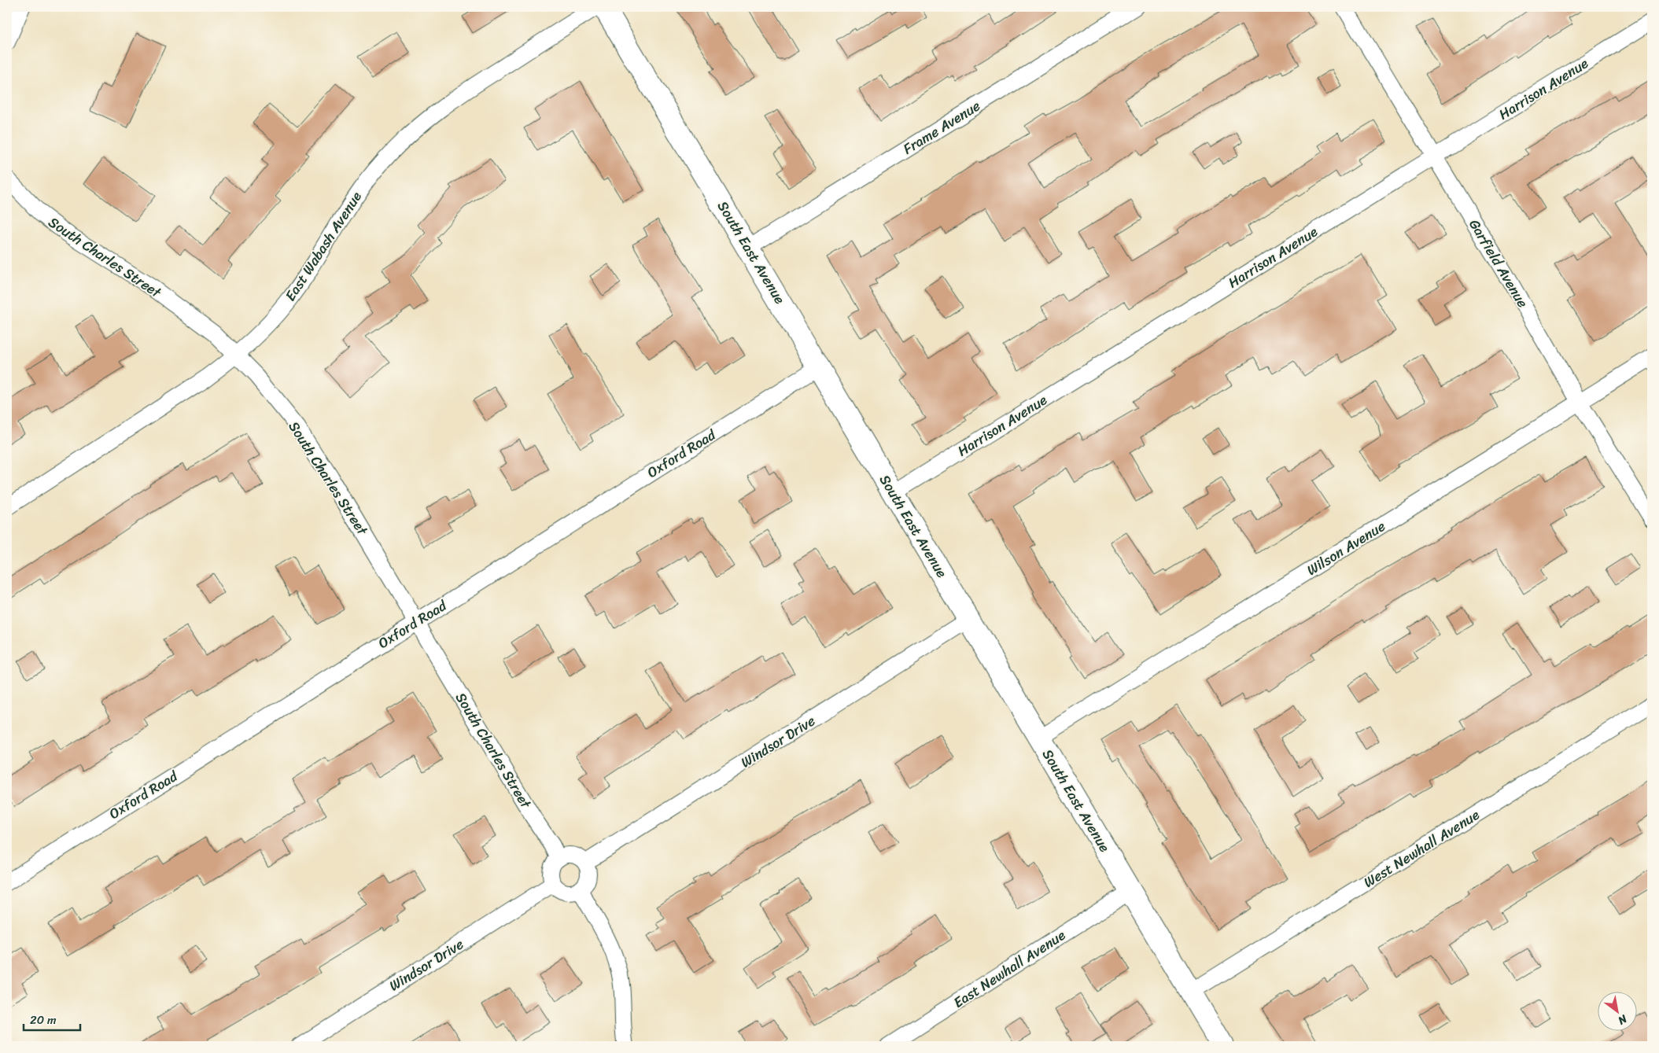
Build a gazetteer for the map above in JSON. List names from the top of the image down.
{
  "streets": {
    "main road": ["South East Avenue"],
    "street": [
      "Harrison Avenue",
      "Frame Avenue",
      "East Wabash Avenue",
      "South Charles Street",
      "Garfield Avenue",
      "Oxford Road",
      "Wilson Avenue",
      "Windsor Drive",
      "West Newhall Avenue",
      "East Newhall Avenue"
    ]
  },
  "crossings": [
    ["Harrison Avenue", "South East Avenue"],
    ["Harrison Avenue", "Garfield Avenue"],
    ["Frame Avenue", "South East Avenue"],
    ["East Wabash Avenue", "South Charles Street"],
    ["South East Avenue", "Oxford Road"],
    ["South East Avenue", "Wilson Avenue"],
    ["South East Avenue", "Windsor Drive"],
    ["South East Avenue", "West Newhall Avenue"],
    ["South East Avenue", "East Newhall Avenue"],
    ["South Charles Street", "Oxford Road"],
    ["South Charles Street", "Windsor Drive"],
    ["Garfield Avenue", "Wilson Avenue"]
  ],
  "scale_bar": "20 m",
  "north": "bottom right"
}
